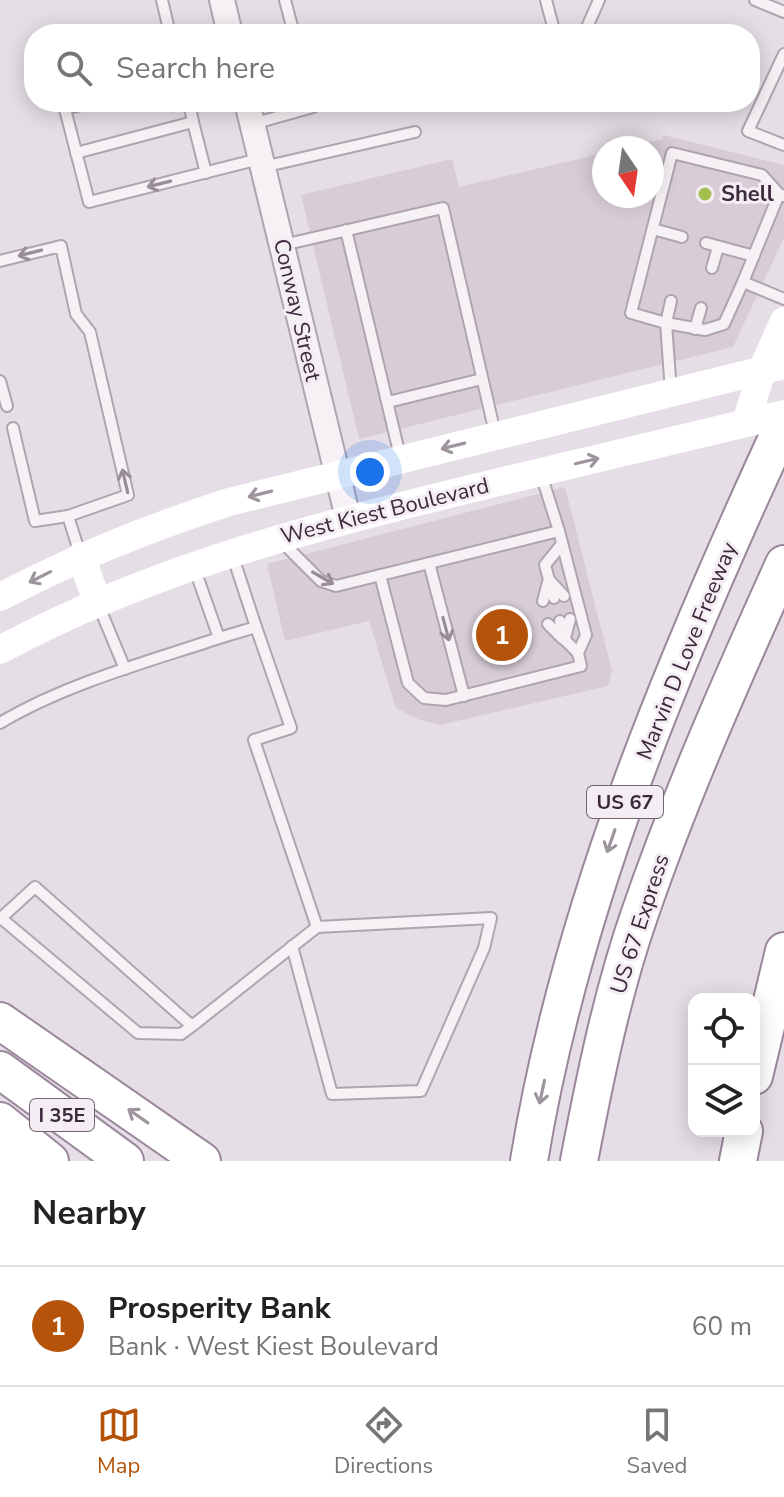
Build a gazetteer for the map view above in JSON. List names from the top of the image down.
{
  "streets": {
    "highway": [
      "Marvin D Love Freeway",
      "US 67",
      "US 67 Express",
      "I 35E"
    ],
    "main road": ["West Kiest Boulevard"],
    "street": ["Conway Street"]
  },
  "crossings": [
    ["Conway Street", "West Kiest Boulevard"]
  ],
  "one_way": ["Marvin D Love Freeway"],
  "places": ["Shell"],
  "north": "bottom",
  "page": {
    "search": "Search here",
    "pins": "1",
    "heading": "Nearby",
    "list": [
      {
        "mark": "1",
        "name": "Prosperity Bank",
        "note": "Bank · West Kiest Boulevard",
        "value": "60 m"
      }
    ],
    "nav": ["Map", "Directions", "Saved"]
  }
}
